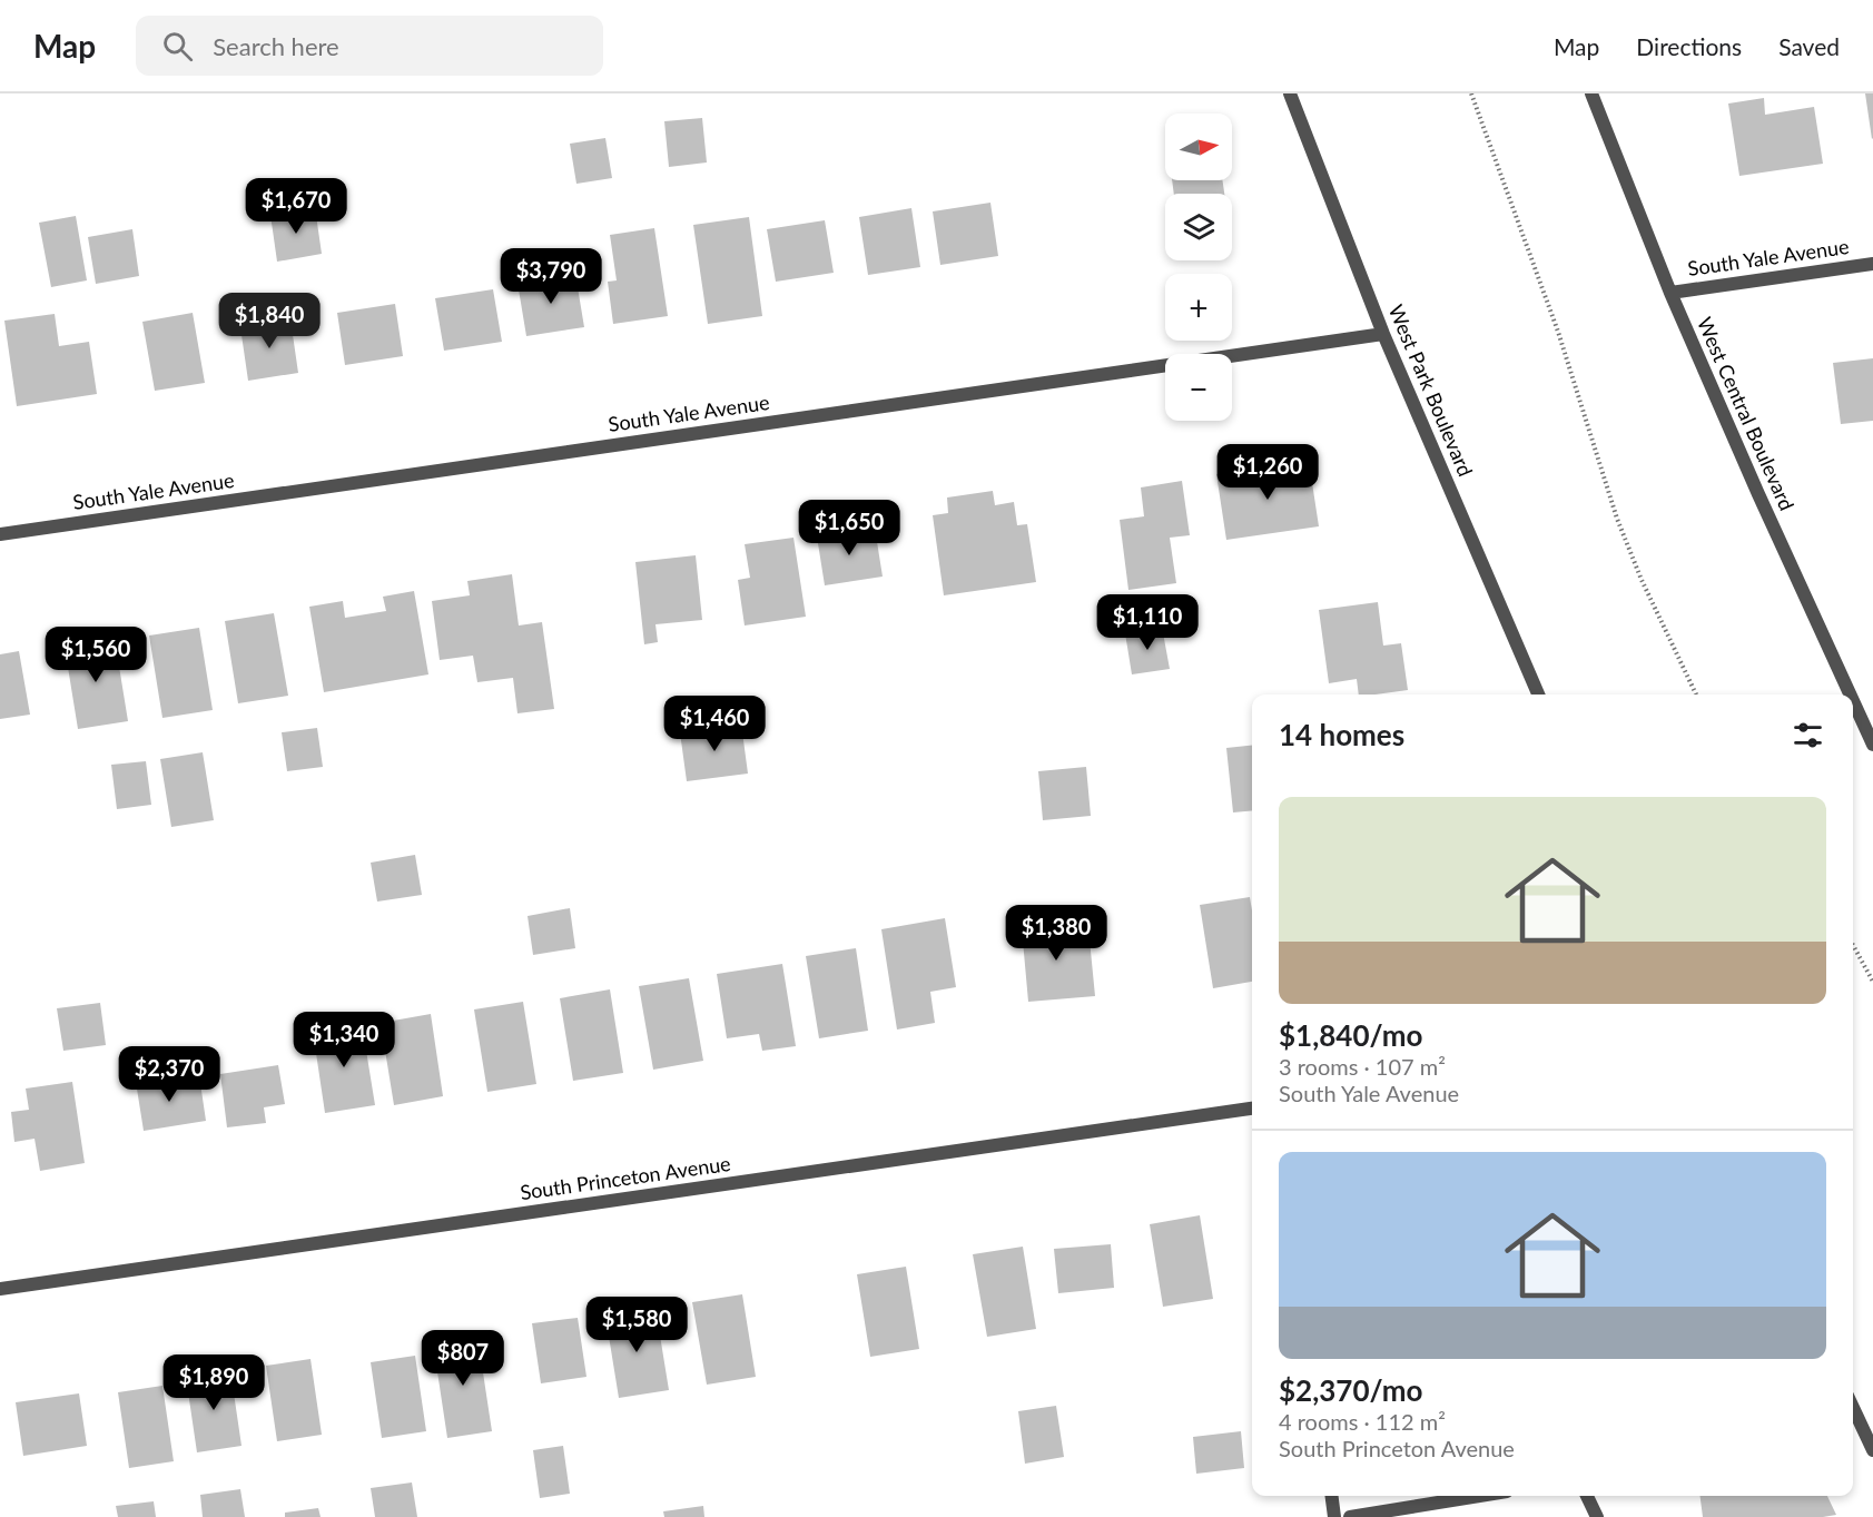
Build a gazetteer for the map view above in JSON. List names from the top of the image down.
{
  "streets": {
    "street": [
      "South Yale Avenue",
      "West Park Boulevard",
      "West Central Boulevard",
      "South Princeton Avenue"
    ]
  },
  "crossings": [
    ["South Yale Avenue", "West Park Boulevard"],
    ["South Yale Avenue", "West Central Boulevard"]
  ],
  "north": "right",
  "page": {
    "header": "Map",
    "search": "Search here",
    "nav": ["Map", "Directions", "Saved"],
    "map_buttons": ["+", "−"],
    "price": [
      "$1,670",
      "$3,790",
      "$1,840",
      "$1,260",
      "$1,650",
      "$1,110",
      "$1,560",
      "$1,460",
      "$1,380",
      "$1,340",
      "$2,370",
      "$1,580",
      "$807",
      "$1,890"
    ],
    "heading": "14 homes",
    "list": [
      {
        "name": "$1,840/mo",
        "note": "3 rooms · 107 m² · South Yale Avenue"
      },
      {
        "name": "$2,370/mo",
        "note": "4 rooms · 112 m² · South Princeton Avenue"
      }
    ]
  }
}
